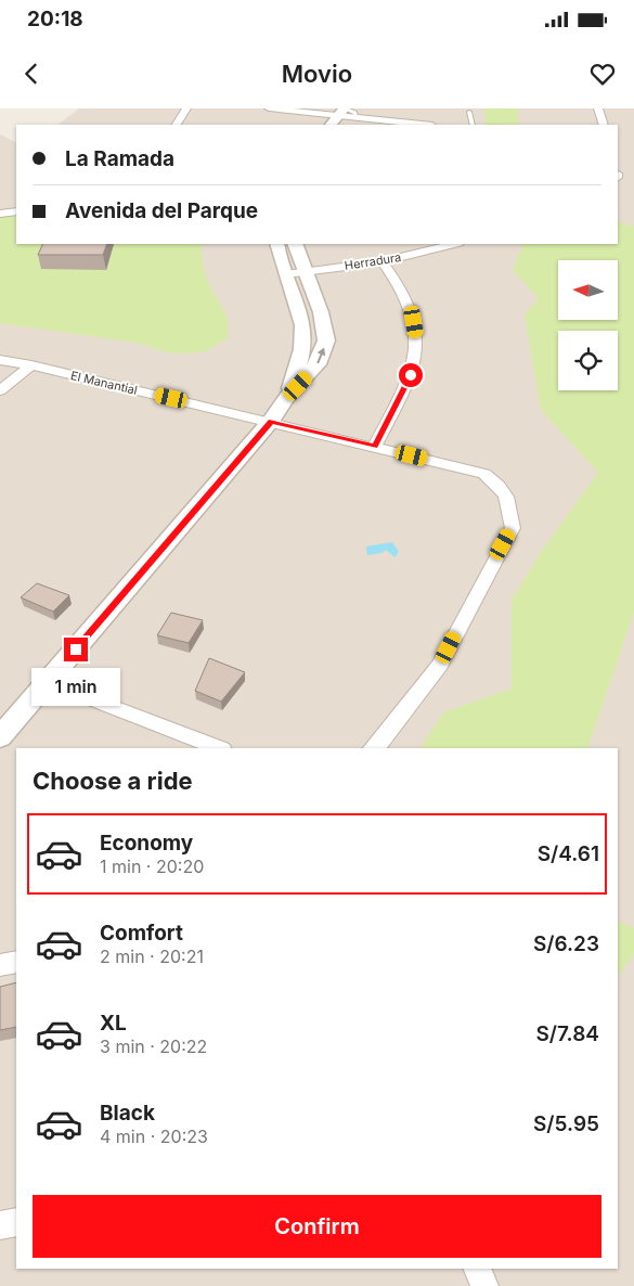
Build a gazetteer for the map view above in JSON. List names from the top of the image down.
{
  "streets": {
    "street": ["Herradura", "El Manantial"]
  },
  "north": "left",
  "page": {
    "status": "20:18",
    "header": "Movio",
    "banner": ["La Ramada", "Avenida del Parque"],
    "bubble": "1 min",
    "heading": "Choose a ride",
    "list": [
      {
        "name": "Economy",
        "note": "1 min · 20:20",
        "value": "S/4.61"
      },
      {
        "name": "Comfort",
        "note": "2 min · 20:21",
        "value": "S/6.23"
      },
      {
        "name": "XL",
        "note": "3 min · 20:22",
        "value": "S/7.84"
      },
      {
        "name": "Black",
        "note": "4 min · 20:23",
        "value": "S/5.95"
      }
    ],
    "buttons": "Confirm"
  }
}
